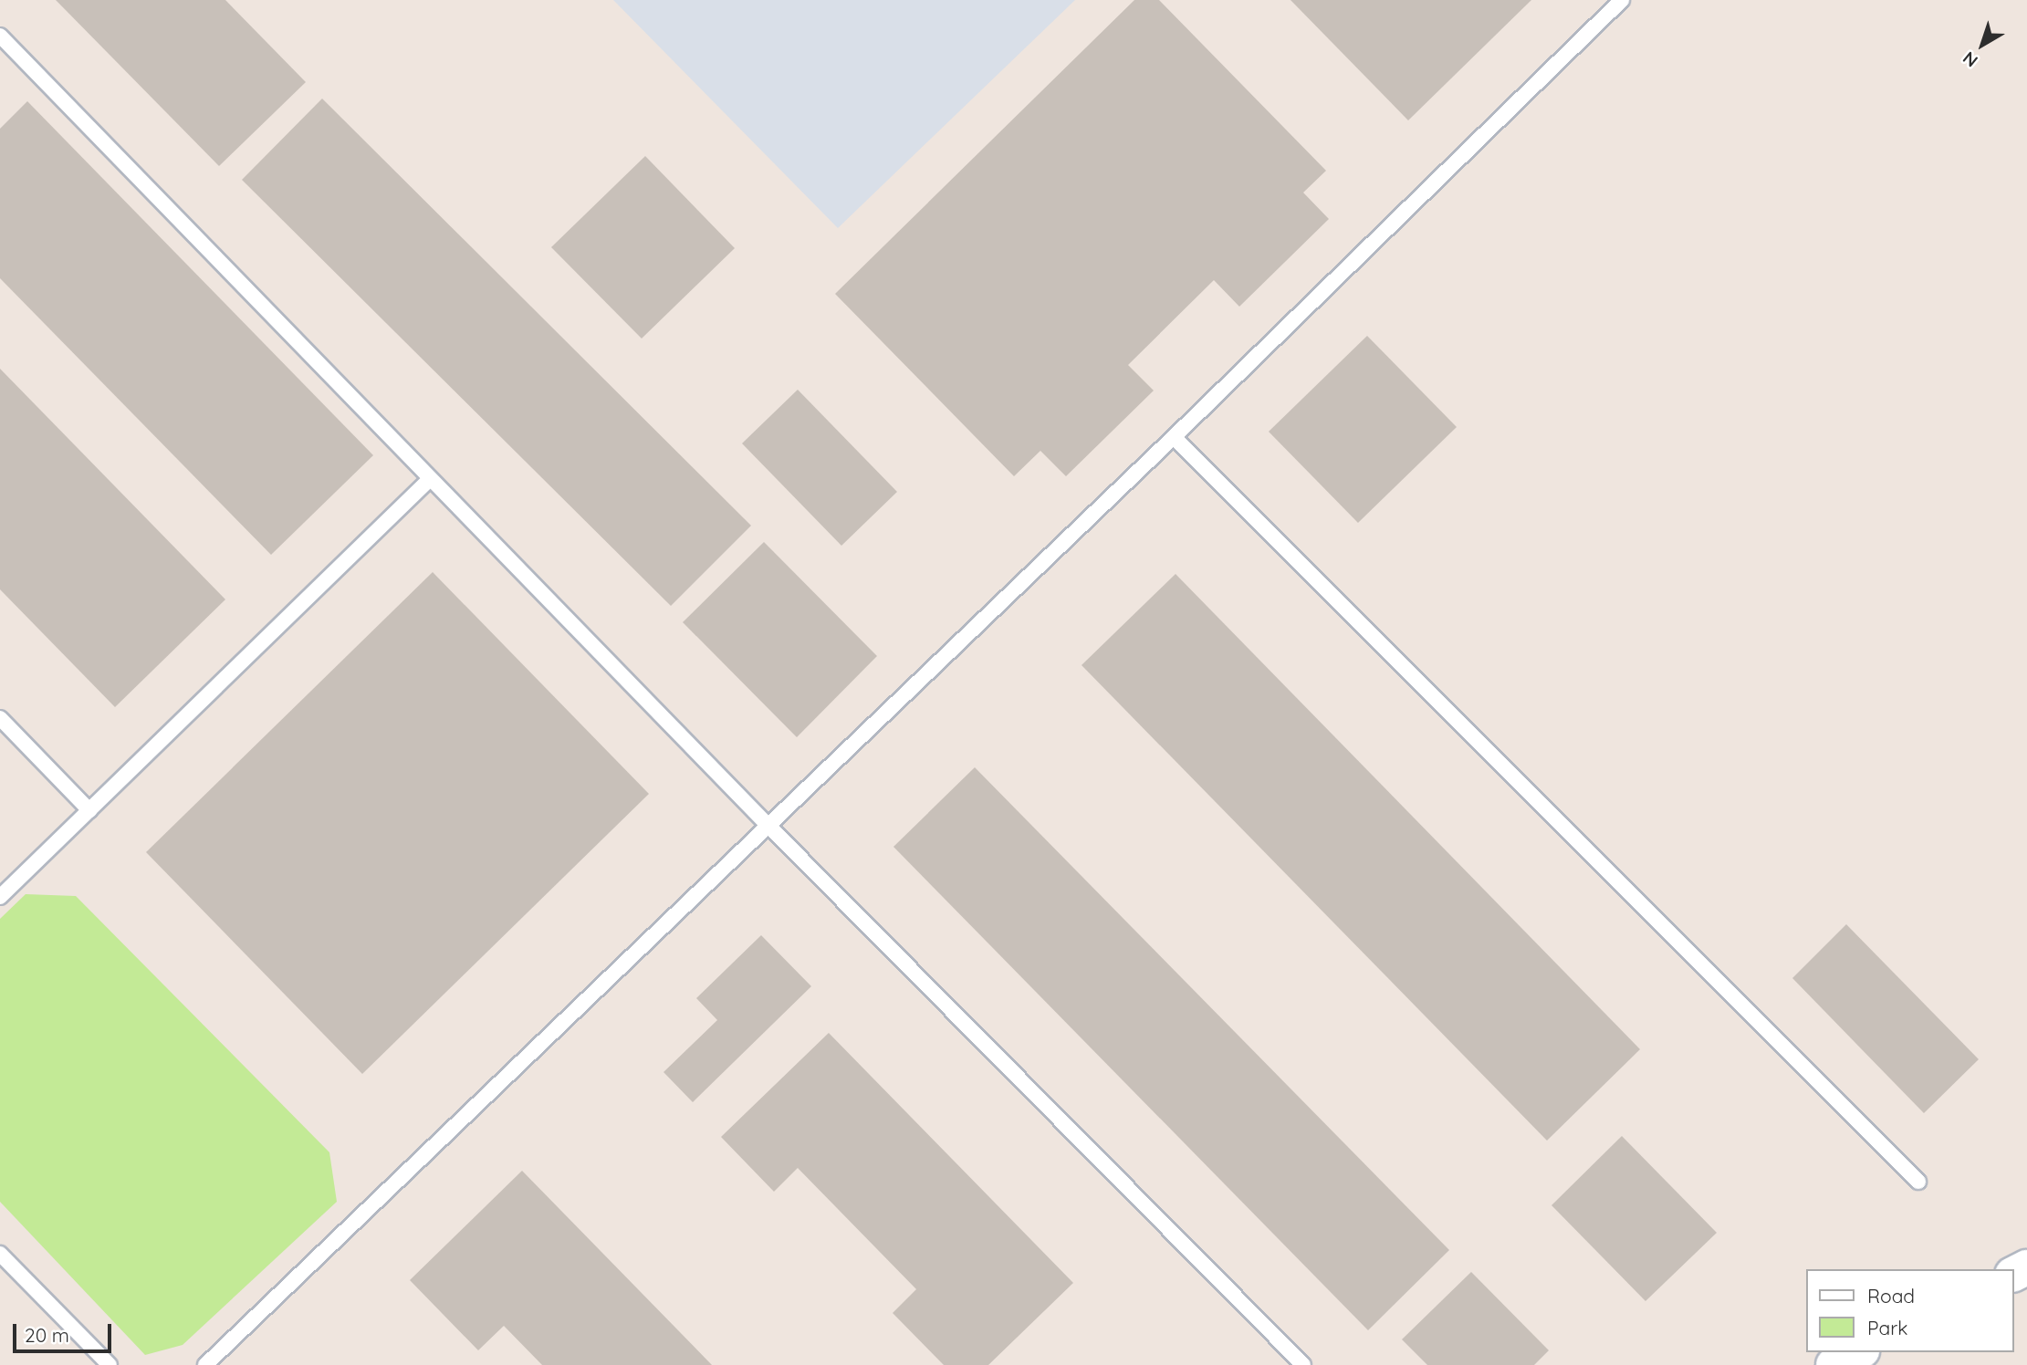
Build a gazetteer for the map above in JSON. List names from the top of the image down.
{
  "legend": ["Road", "Park"],
  "scale_bar": "20 m",
  "north": "bottom left"
}
